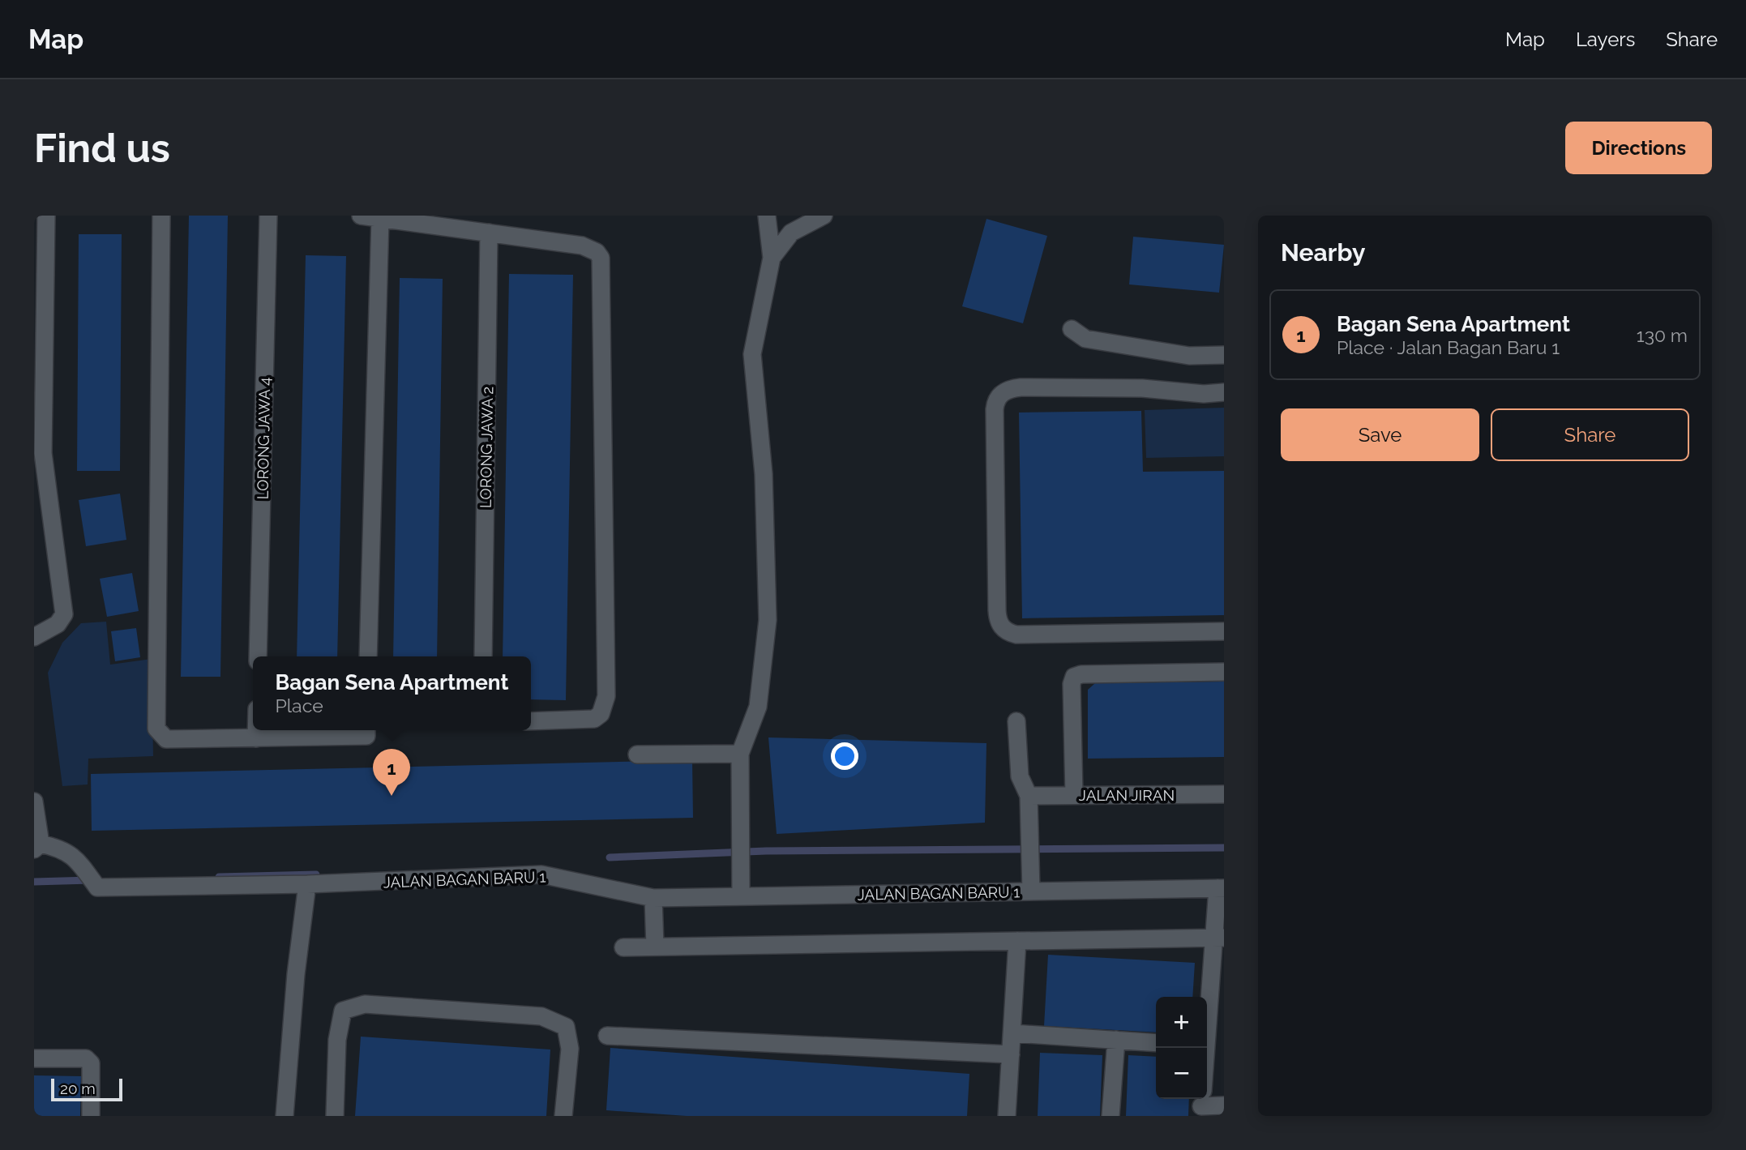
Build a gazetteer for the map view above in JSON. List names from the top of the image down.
{
  "streets": {
    "street": [
      "LORONG JAWA 4",
      "LORONG JAWA 2",
      "JALAN JIRAN",
      "JALAN BAGAN BARU 1"
    ]
  },
  "scale_bar": "20 m",
  "page": {
    "header": "Map",
    "nav": ["Map", "Layers", "Share"],
    "buttons": [
      "Directions",
      ["Save", "Share"]
    ],
    "title": "Find us",
    "heading": "Nearby",
    "list": [
      {
        "mark": "1",
        "name": "Bagan Sena Apartment",
        "note": "Place · Jalan Bagan Baru 1",
        "value": "130 m"
      }
    ],
    "popup": ["Bagan Sena Apartment", "Place"],
    "pins": "1",
    "map_buttons": ["+", "−"],
    "scale": "20 m"
  }
}
